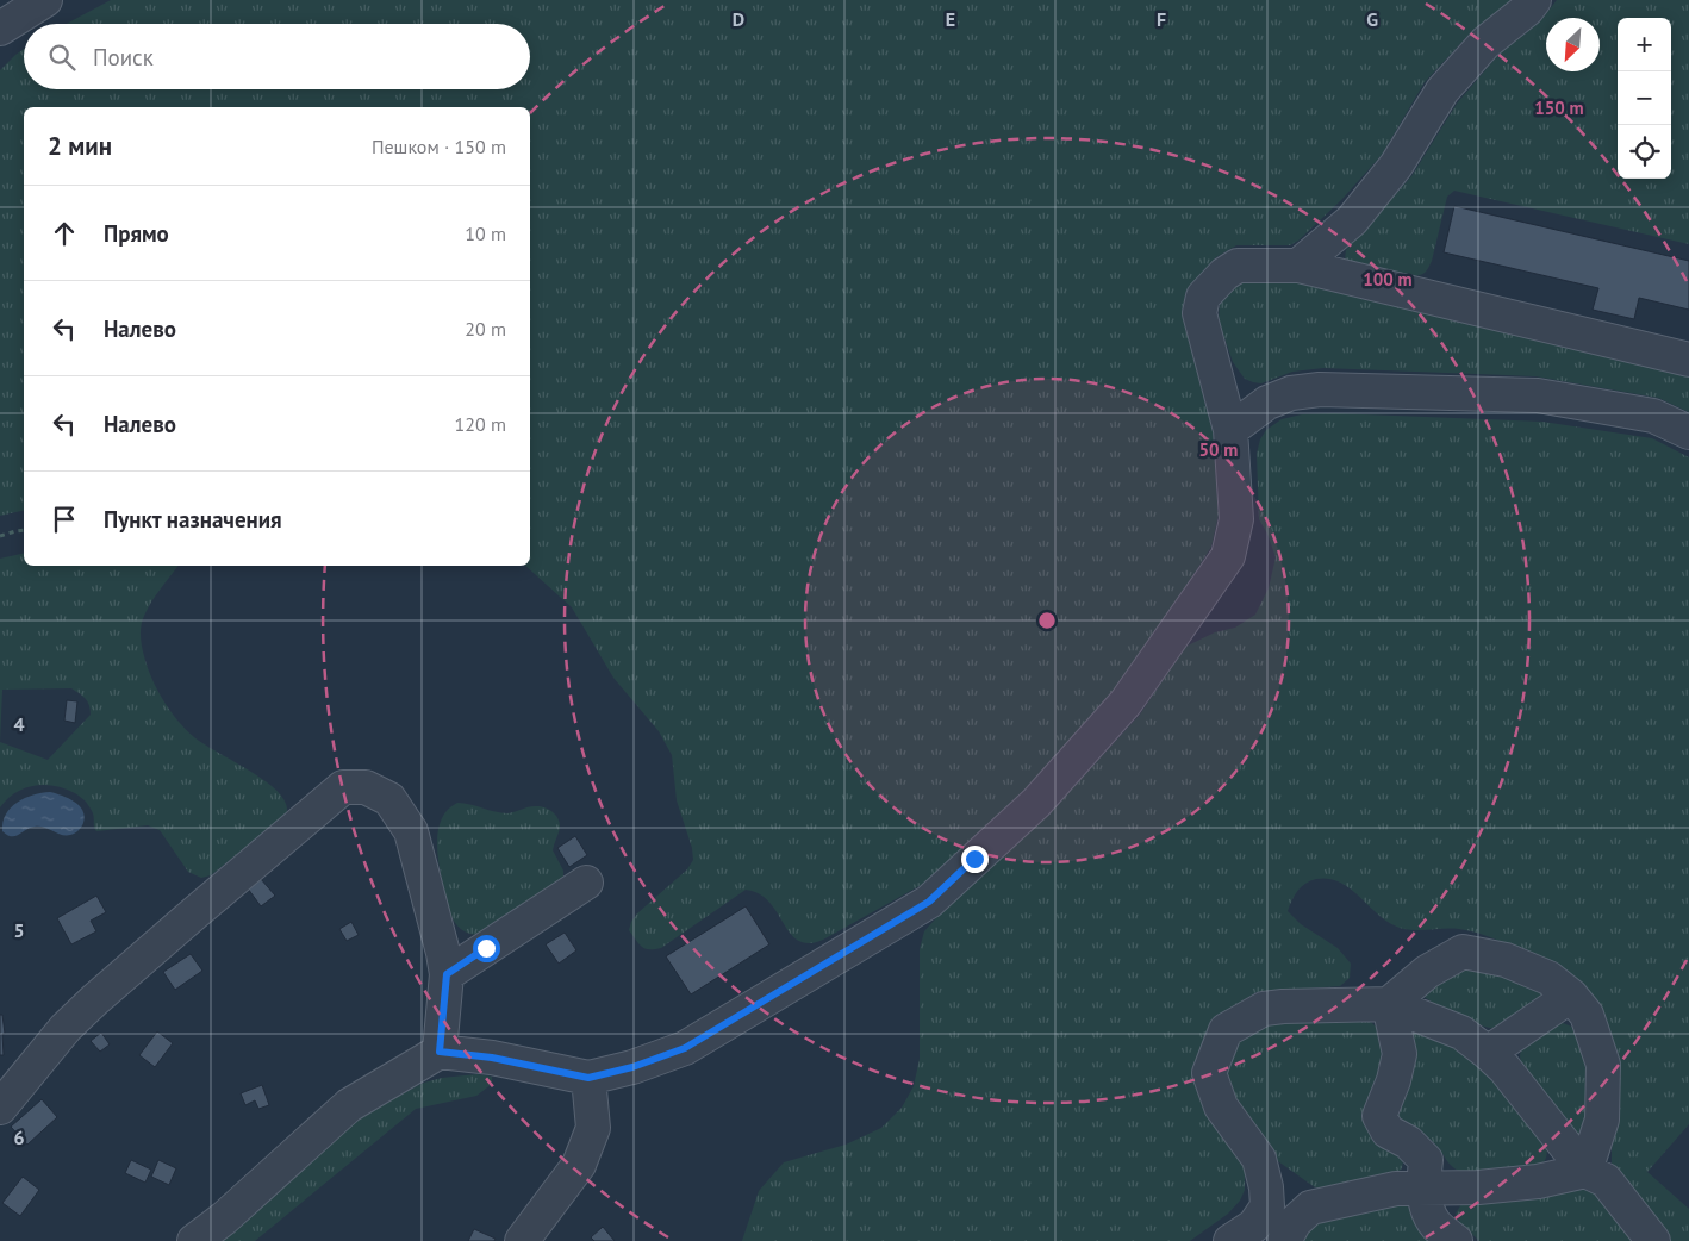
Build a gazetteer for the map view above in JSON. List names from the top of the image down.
{
  "north": "bottom left",
  "page": {
    "map_buttons": ["+", "−"],
    "search": "Поиск",
    "heading": ["2 мин", "Пешком · 150 m"],
    "list": [
      ["Прямо", "10 m"],
      ["Налево", "20 m"],
      ["Налево", "120 m"],
      "Пункт назначения"
    ]
  },
  "grid": {
    "columns": [
      "D",
      "E",
      "F",
      "G"
    ],
    "rows": ["4", "5", "6"]
  },
  "rings": ["150 m", "100 m", "50 m"]
}
